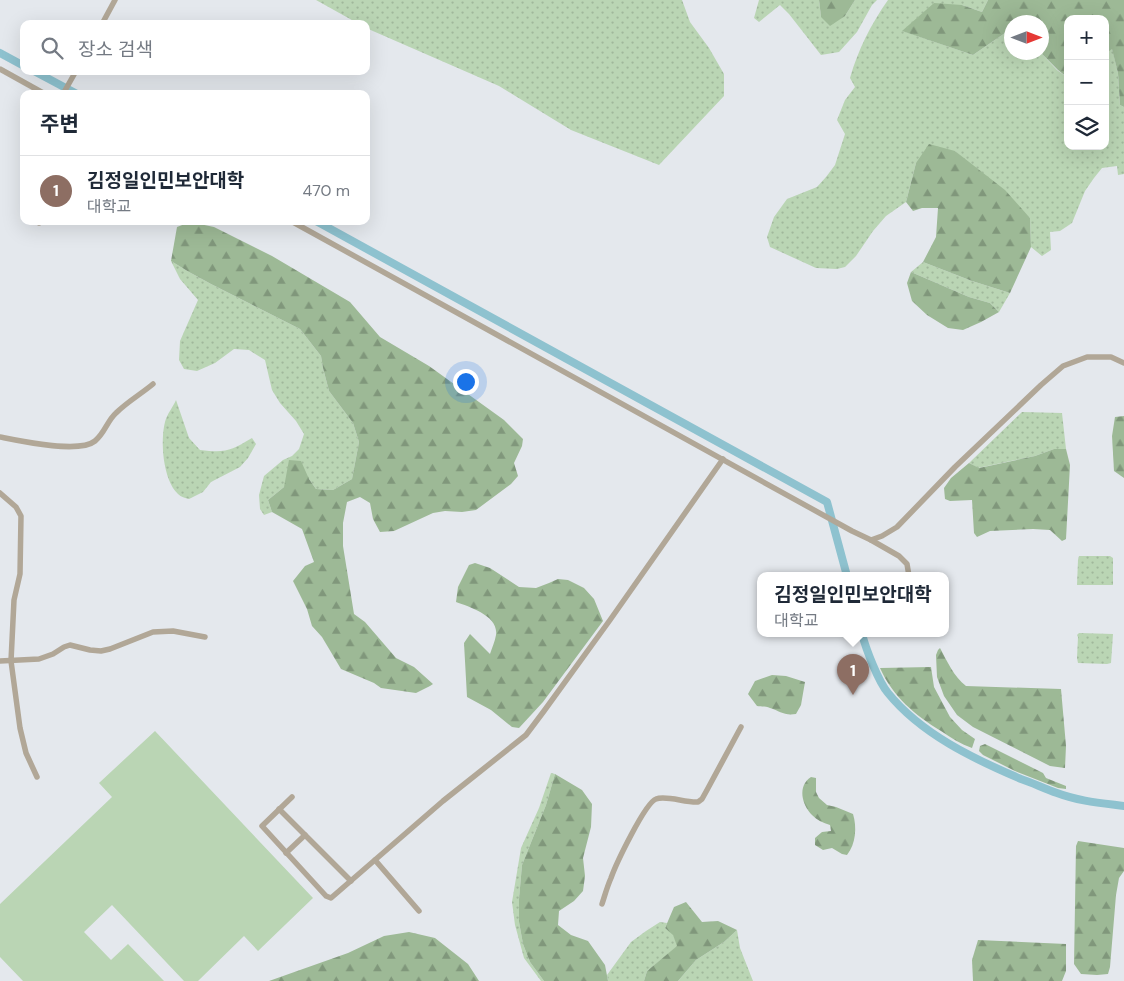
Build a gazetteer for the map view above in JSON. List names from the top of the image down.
{
  "north": "right",
  "page": {
    "map_buttons": ["+", "−"],
    "search": "장소 검색",
    "heading": "주변",
    "list": [
      {
        "mark": "1",
        "name": "김정일인민보안대학",
        "note": "대학교",
        "value": "470 m"
      }
    ],
    "popup": ["김정일인민보안대학", "대학교"],
    "pins": "1"
  }
}
